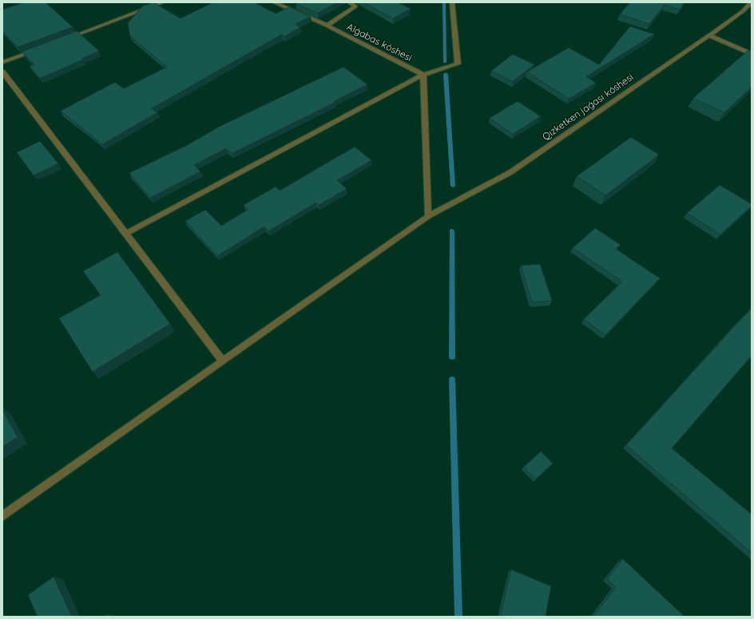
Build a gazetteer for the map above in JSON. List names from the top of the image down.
{
  "streets": {
    "street": ["Alǵabas kóshesi", "Qızketken jaǵası kóshesi"]
  }
}
